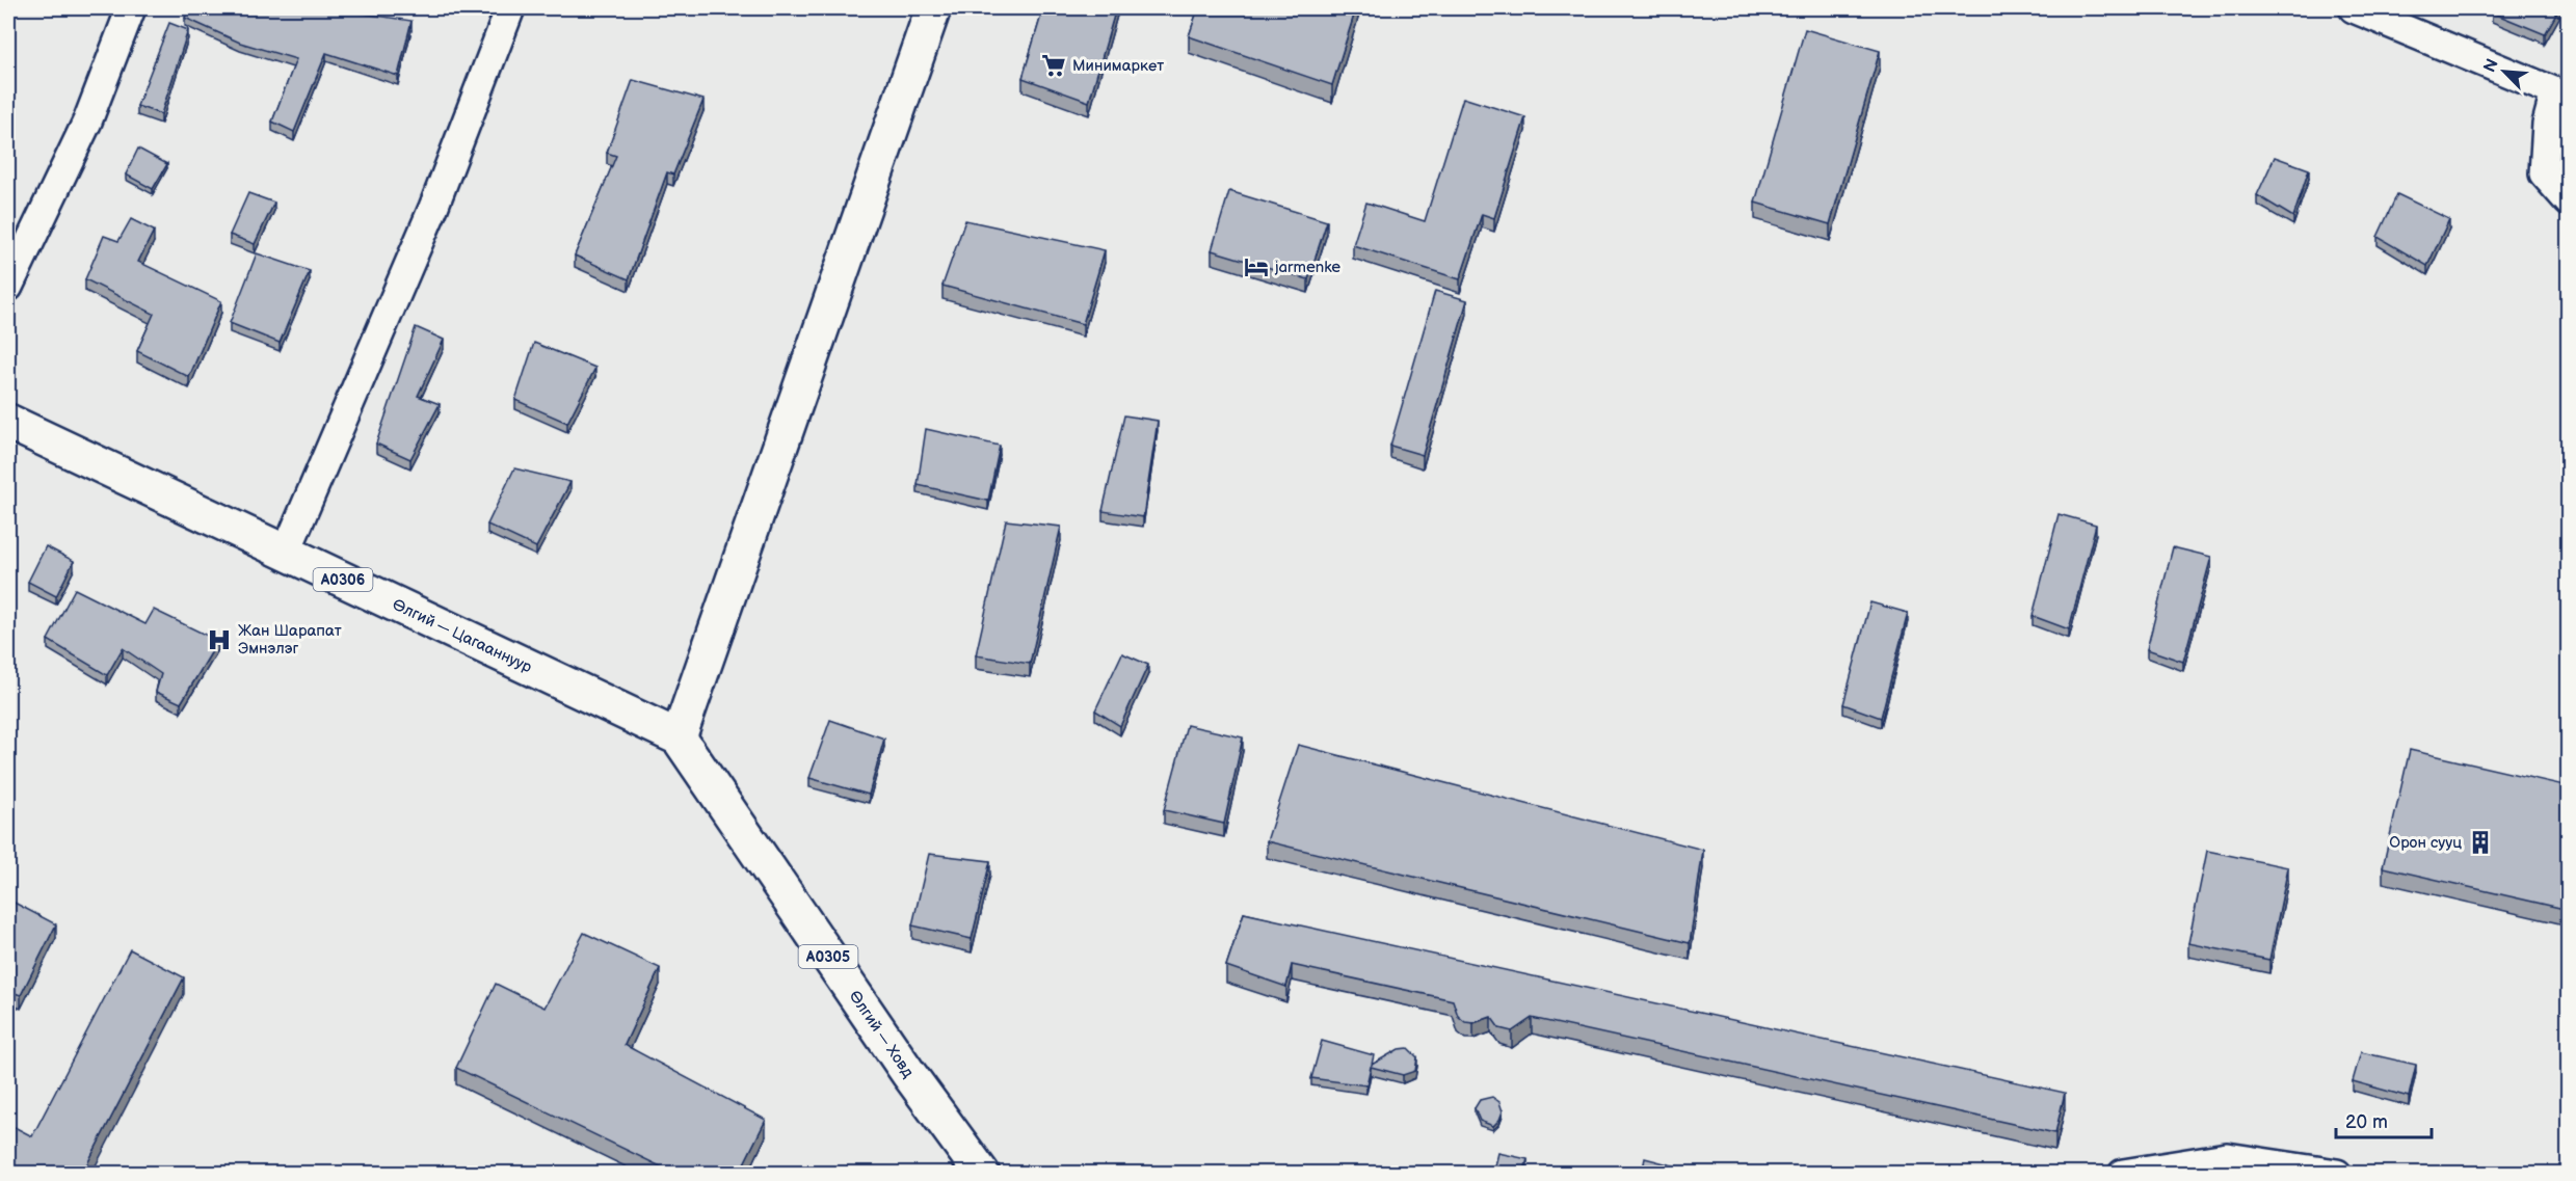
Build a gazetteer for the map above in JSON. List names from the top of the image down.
{
  "streets": {
    "main road": [
      "A0306",
      "Өлгий — Цагааннуур",
      "A0305",
      "Өлгий — Ховд"
    ]
  },
  "crossings": [
    ["Өлгий — Цагааннуур", "Өлгий — Ховд"]
  ],
  "places": {
    "supermarket": ["Минимаркет"],
    "hotel": ["jarmenke"],
    "hospital": ["Жан Шарапат Эмнэлэг"],
    "building": ["Орон сууц"]
  },
  "scale_bar": "20 m",
  "north": "top left"
}
